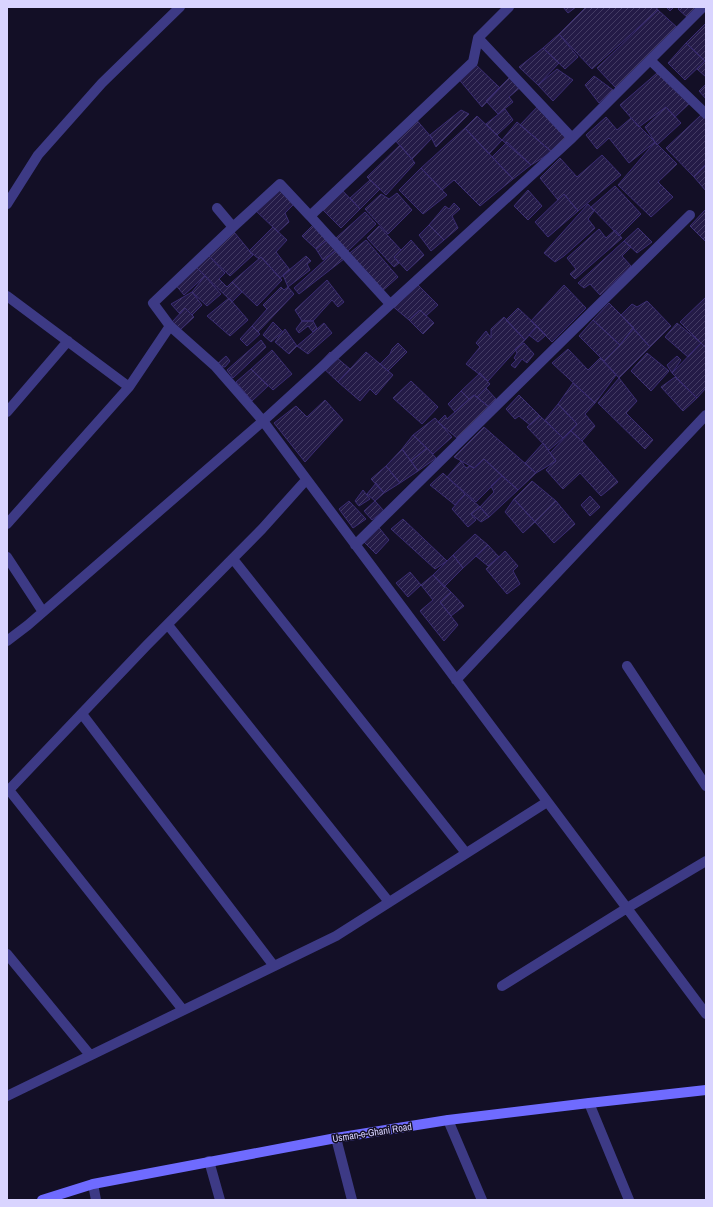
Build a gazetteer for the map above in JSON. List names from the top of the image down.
{
  "streets": {
    "main road": ["Usman-e-Ghani Road"]
  }
}
